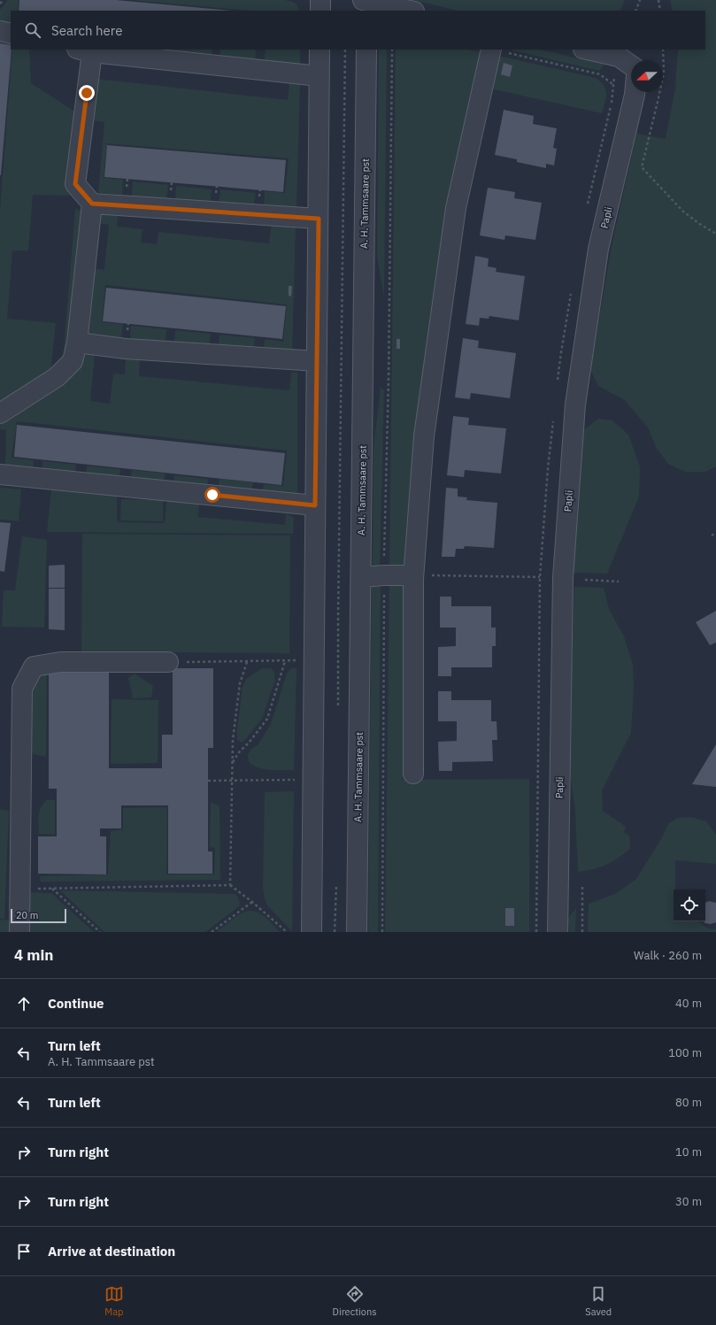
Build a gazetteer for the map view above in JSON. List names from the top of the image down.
{
  "streets": {
    "street": ["A. H. Tammsaare pst", "Papli"]
  },
  "scale_bar": "20 m",
  "north": "left",
  "page": {
    "search": "Search here",
    "scale": "20 m",
    "heading": ["4 min", "Walk · 260 m"],
    "list": [
      ["Continue", "40 m"],
      ["Turn left", "A. H. Tammsaare pst", "100 m"],
      ["Turn left", "80 m"],
      ["Turn right", "10 m"],
      ["Turn right", "30 m"],
      "Arrive at destination"
    ],
    "nav": ["Map", "Directions", "Saved"]
  }
}
